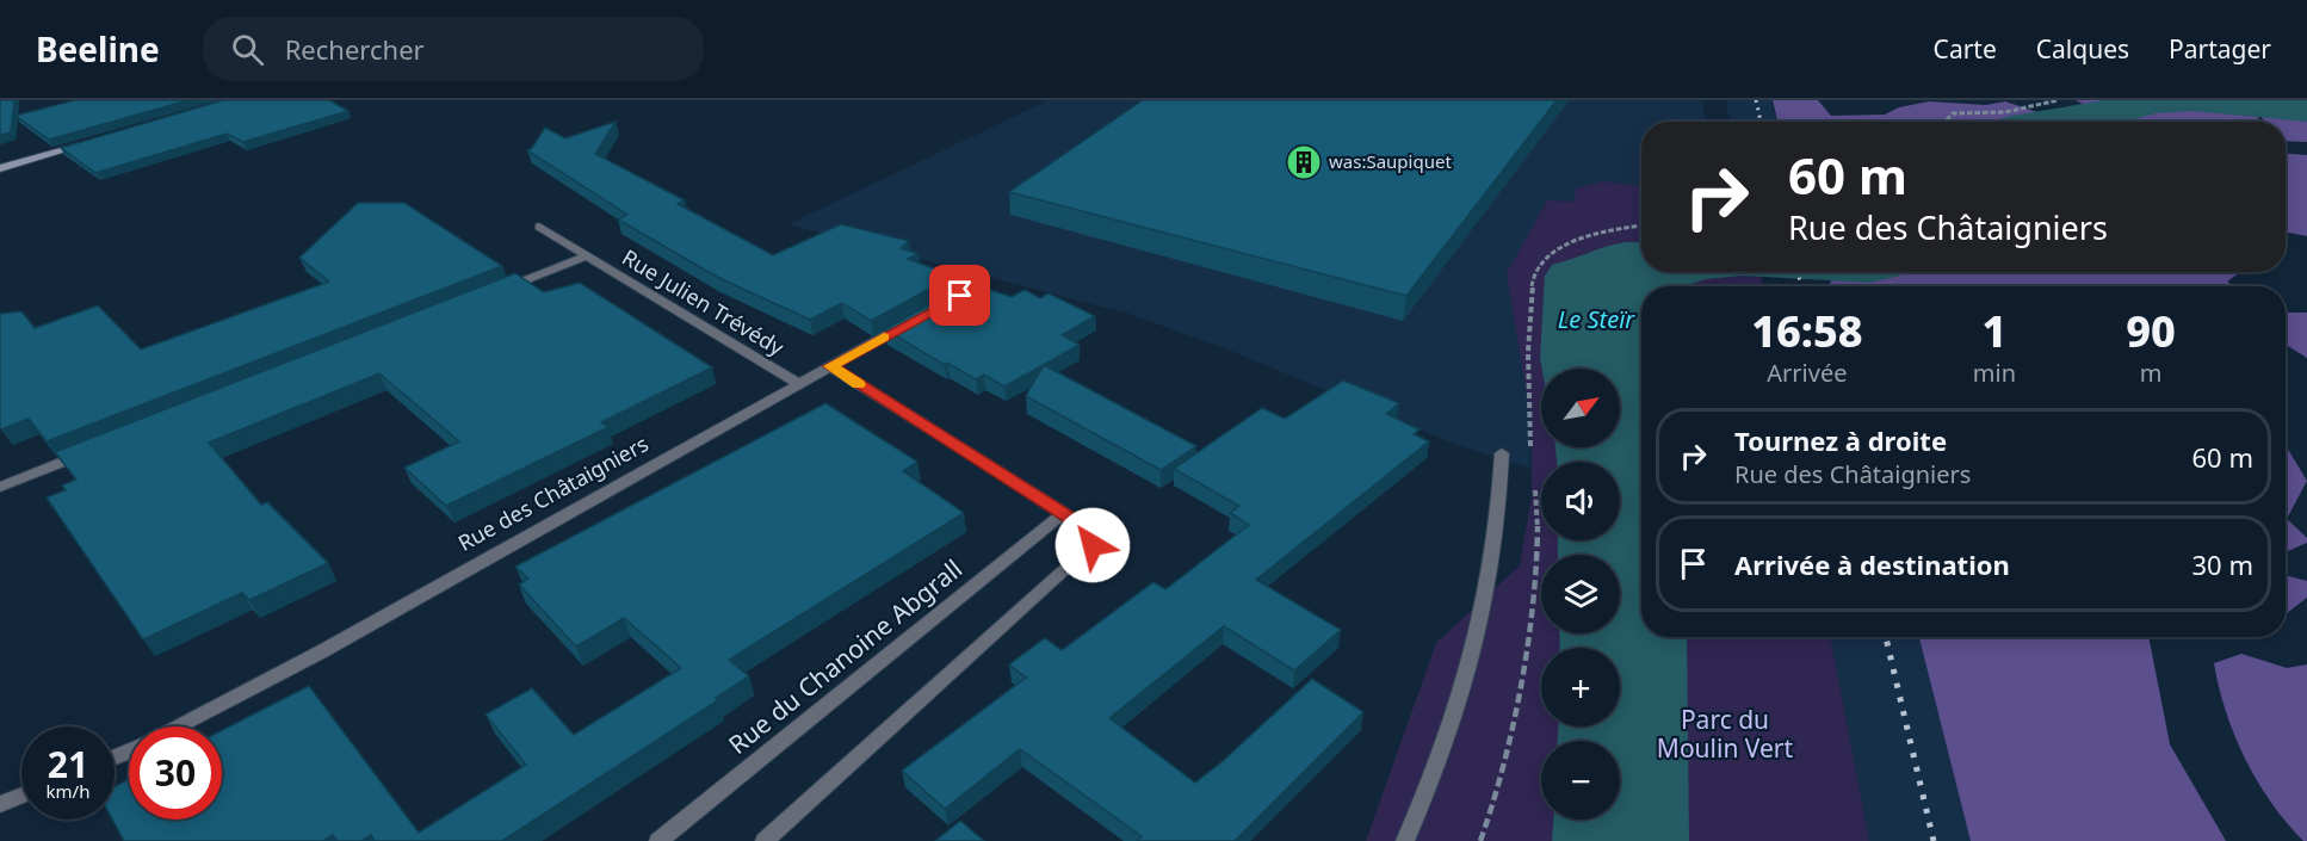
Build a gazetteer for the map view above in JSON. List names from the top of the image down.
{
  "streets": {
    "street": ["Rue Julien Trévédy", "Rue des Châtaigniers", "Rue du Chanoine Abgrall"]
  },
  "crossings": [
    ["Rue Julien Trévédy", "Rue des Châtaigniers"]
  ],
  "water": ["Le Steïr"],
  "parks": ["Parc du Moulin Vert"],
  "places": {
    "building": ["was:Saupiquet"]
  },
  "north": "top right",
  "page": {
    "header": "Beeline",
    "search": "Rechercher",
    "nav": ["Carte", "Calques", "Partager"],
    "turn": ["60 m", "Rue des Châtaigniers"],
    "eta": [
      "16:58",
      "Arrivée",
      "1",
      "min",
      "90",
      "m"
    ],
    "map_buttons": ["+", "−"],
    "list": [
      {
        "name": "Tournez à droite",
        "note": "Rue des Châtaigniers",
        "value": "60 m"
      },
      {
        "name": "Arrivée à destination",
        "value": "30 m"
      }
    ],
    "speed": "21 km/h",
    "limit": "30"
  }
}
